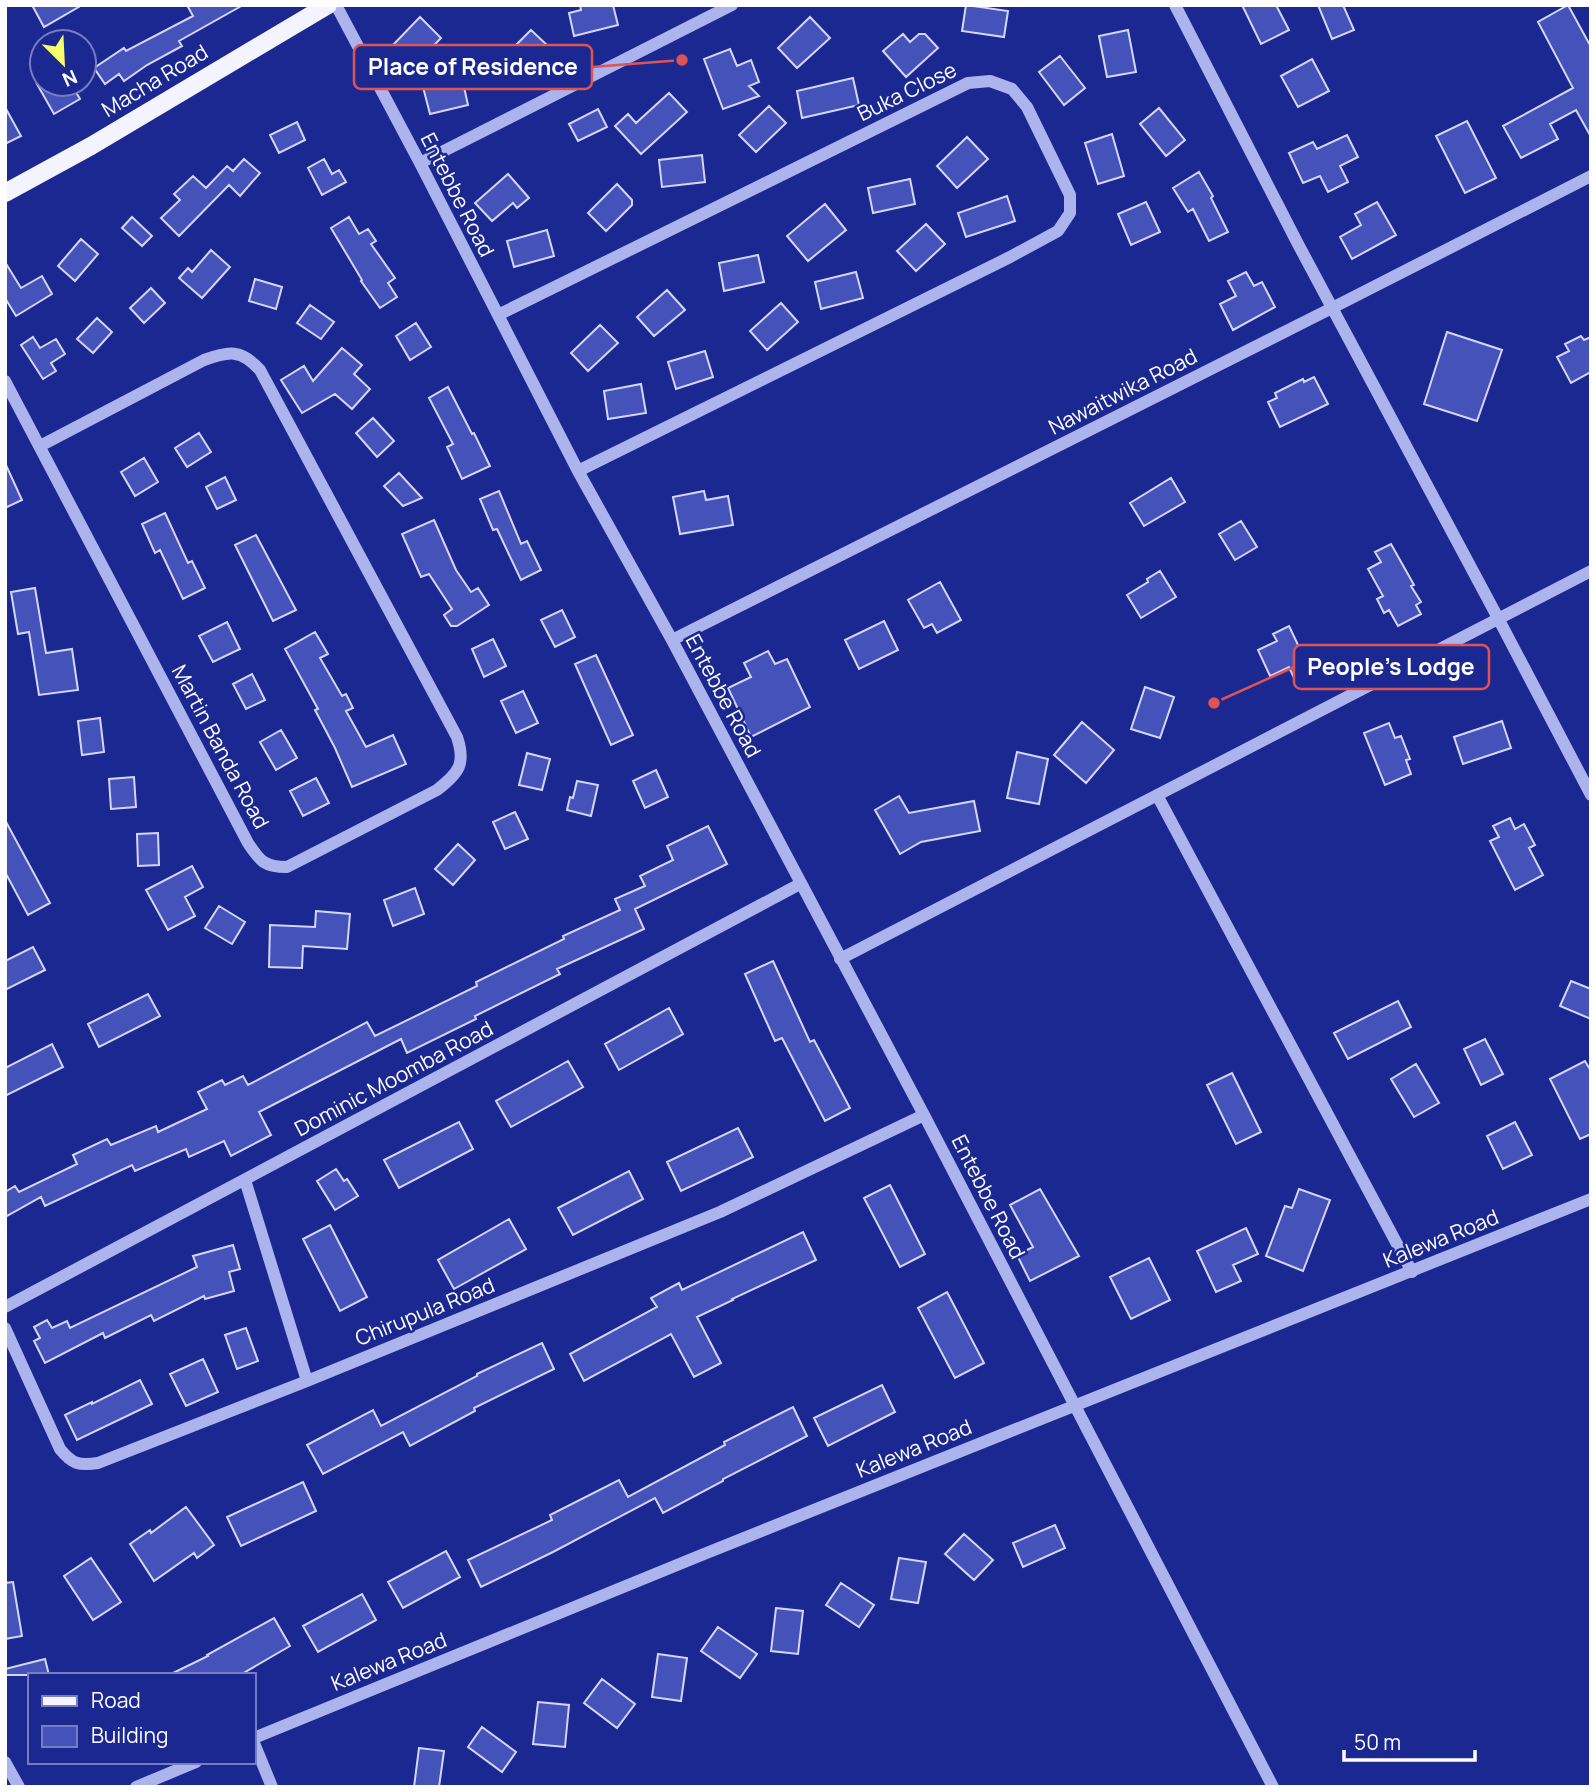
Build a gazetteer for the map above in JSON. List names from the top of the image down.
{
  "streets": {
    "main road": ["Macha Road"],
    "street": [
      "Buka Close",
      "Entebbe Road",
      "Nawaitwika Road",
      "Martin Banda Road",
      "Dominic Moomba Road",
      "Kalewa Road",
      "Chirupula Road"
    ]
  },
  "crossings": [
    ["Buka Close", "Entebbe Road"],
    ["Entebbe Road", "Nawaitwika Road"],
    ["Entebbe Road", "Dominic Moomba Road"],
    ["Entebbe Road", "Kalewa Road"],
    ["Entebbe Road", "Chirupula Road"]
  ],
  "places": ["Place of Residence", "People's Lodge"],
  "legend": ["Road", "Building"],
  "scale_bar": "50 m",
  "north": "bottom right"
}
